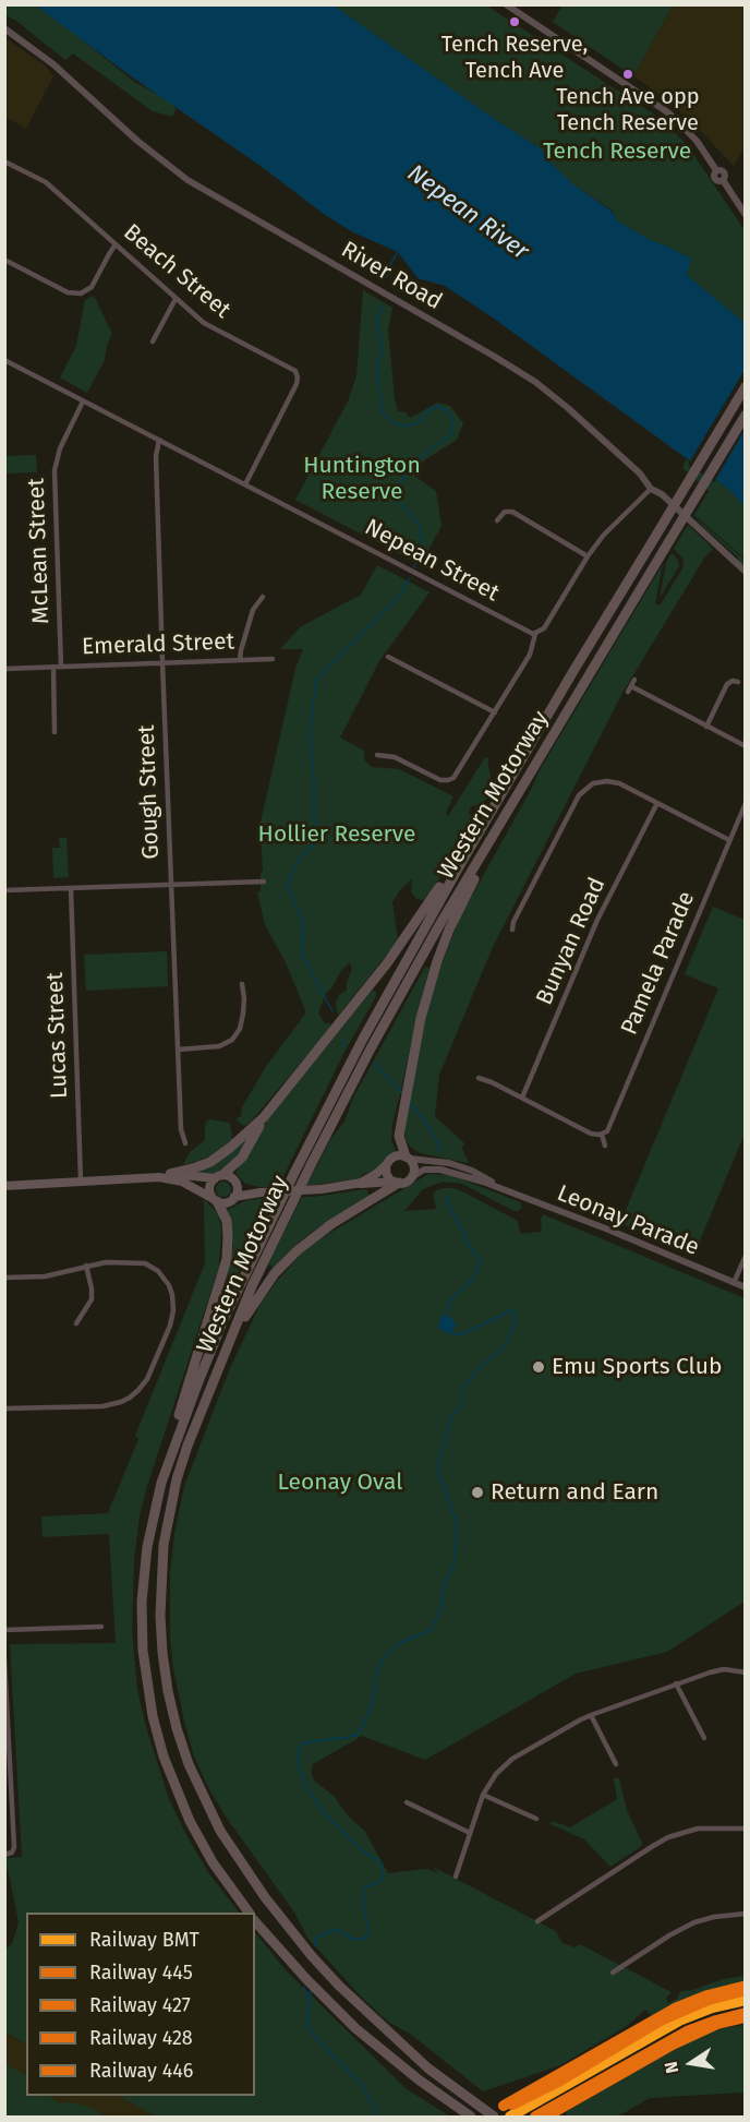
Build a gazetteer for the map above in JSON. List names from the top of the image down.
{
  "streets": {
    "highway": ["Western Motorway"],
    "street": [
      "Beach Street",
      "River Road",
      "McLean Street",
      "Nepean Street",
      "Emerald Street",
      "Gough Street",
      "Bunyan Road",
      "Pamela Parade",
      "Lucas Street",
      "Leonay Parade"
    ]
  },
  "crossings": [
    ["Beach Street", "Nepean Street"],
    ["McLean Street", "Nepean Street"],
    ["McLean Street", "Emerald Street"],
    ["Nepean Street", "Gough Street"],
    ["Emerald Street", "Gough Street"]
  ],
  "water": ["Nepean River"],
  "parks": [
    "Tench Reserve",
    "Huntington Reserve",
    "Hollier Reserve",
    "Leonay Oval"
  ],
  "places": [
    "Tench Reserve, Tench Ave",
    "Tench Ave opp Tench Reserve",
    "Emu Sports Club",
    "Return and Earn"
  ],
  "lines": [
    "rail line 427",
    "rail line 446",
    "rail line BMT",
    "rail line 445",
    "rail line 428"
  ],
  "legend": [
    "Railway BMT",
    "Railway 445",
    "Railway 427",
    "Railway 428",
    "Railway 446"
  ],
  "north": "left"
}
